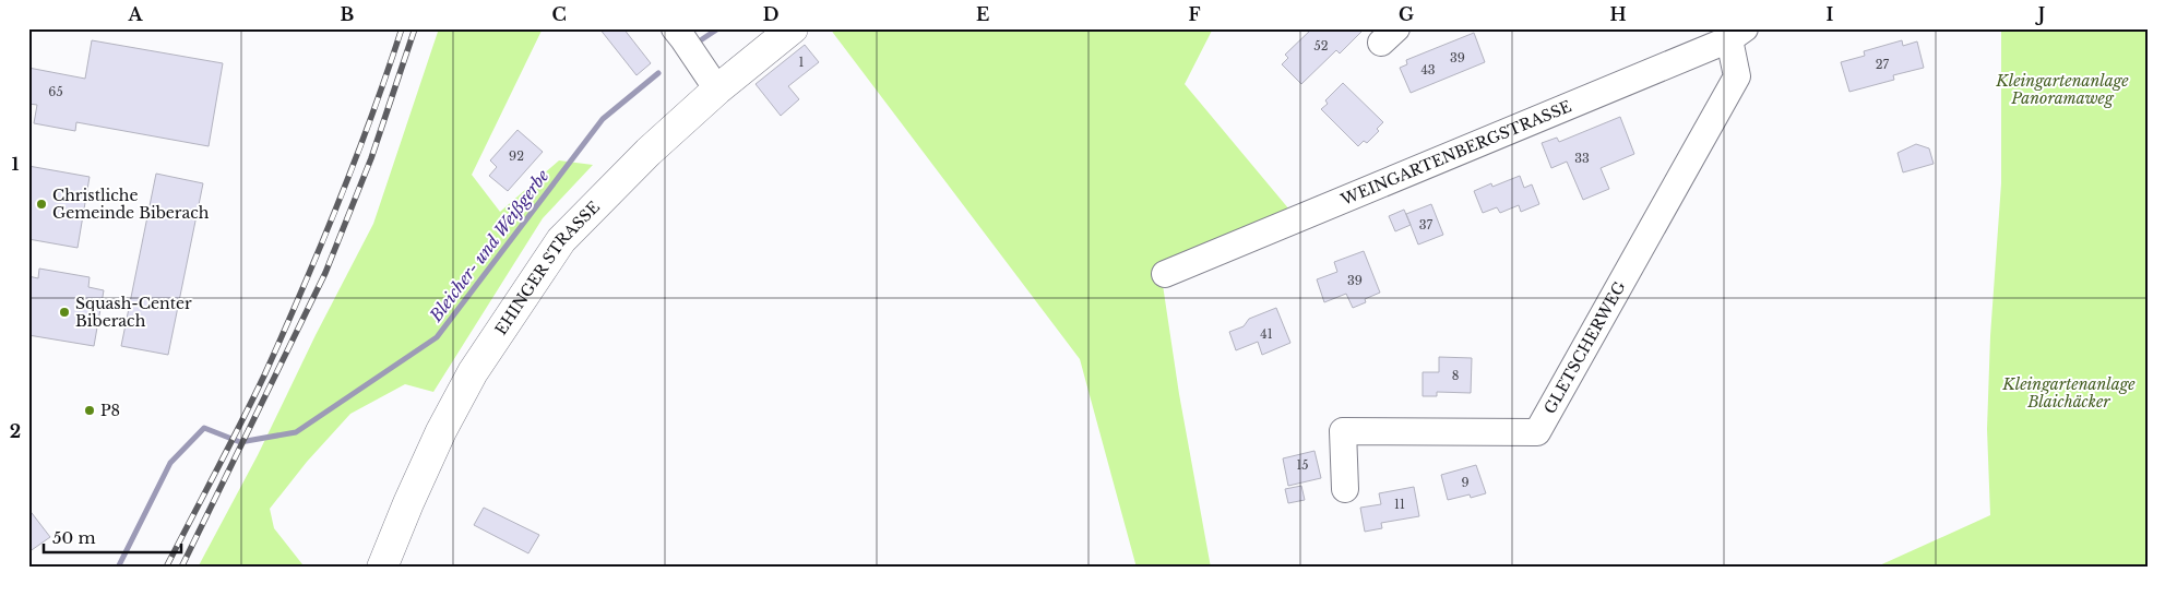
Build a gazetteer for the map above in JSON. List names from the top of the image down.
{
  "streets": {
    "main road": ["EHINGER STRASSE"],
    "street": ["WEINGARTENBERGSTRASSE", "GLETSCHERWEG"]
  },
  "crossings": [
    ["WEINGARTENBERGSTRASSE", "GLETSCHERWEG"]
  ],
  "water": ["Bleicher- und Weißgerbe"],
  "parks": ["Kleingartenanlage Panoramaweg", "Kleingartenanlage Blaichäcker"],
  "places": ["Christliche Gemeinde Biberach", "Squash-Center Biberach", "P8"],
  "house_numbers": [
    "52",
    "39",
    "1",
    "27",
    "43",
    "65",
    "92",
    "33",
    "37",
    "39",
    "41",
    "8",
    "15",
    "9",
    "11"
  ],
  "scale_bar": "50 m",
  "grid": {
    "columns": [
      "A",
      "B",
      "C",
      "D",
      "E",
      "F",
      "G",
      "H",
      "I",
      "J"
    ],
    "rows": ["1", "2"]
  }
}
